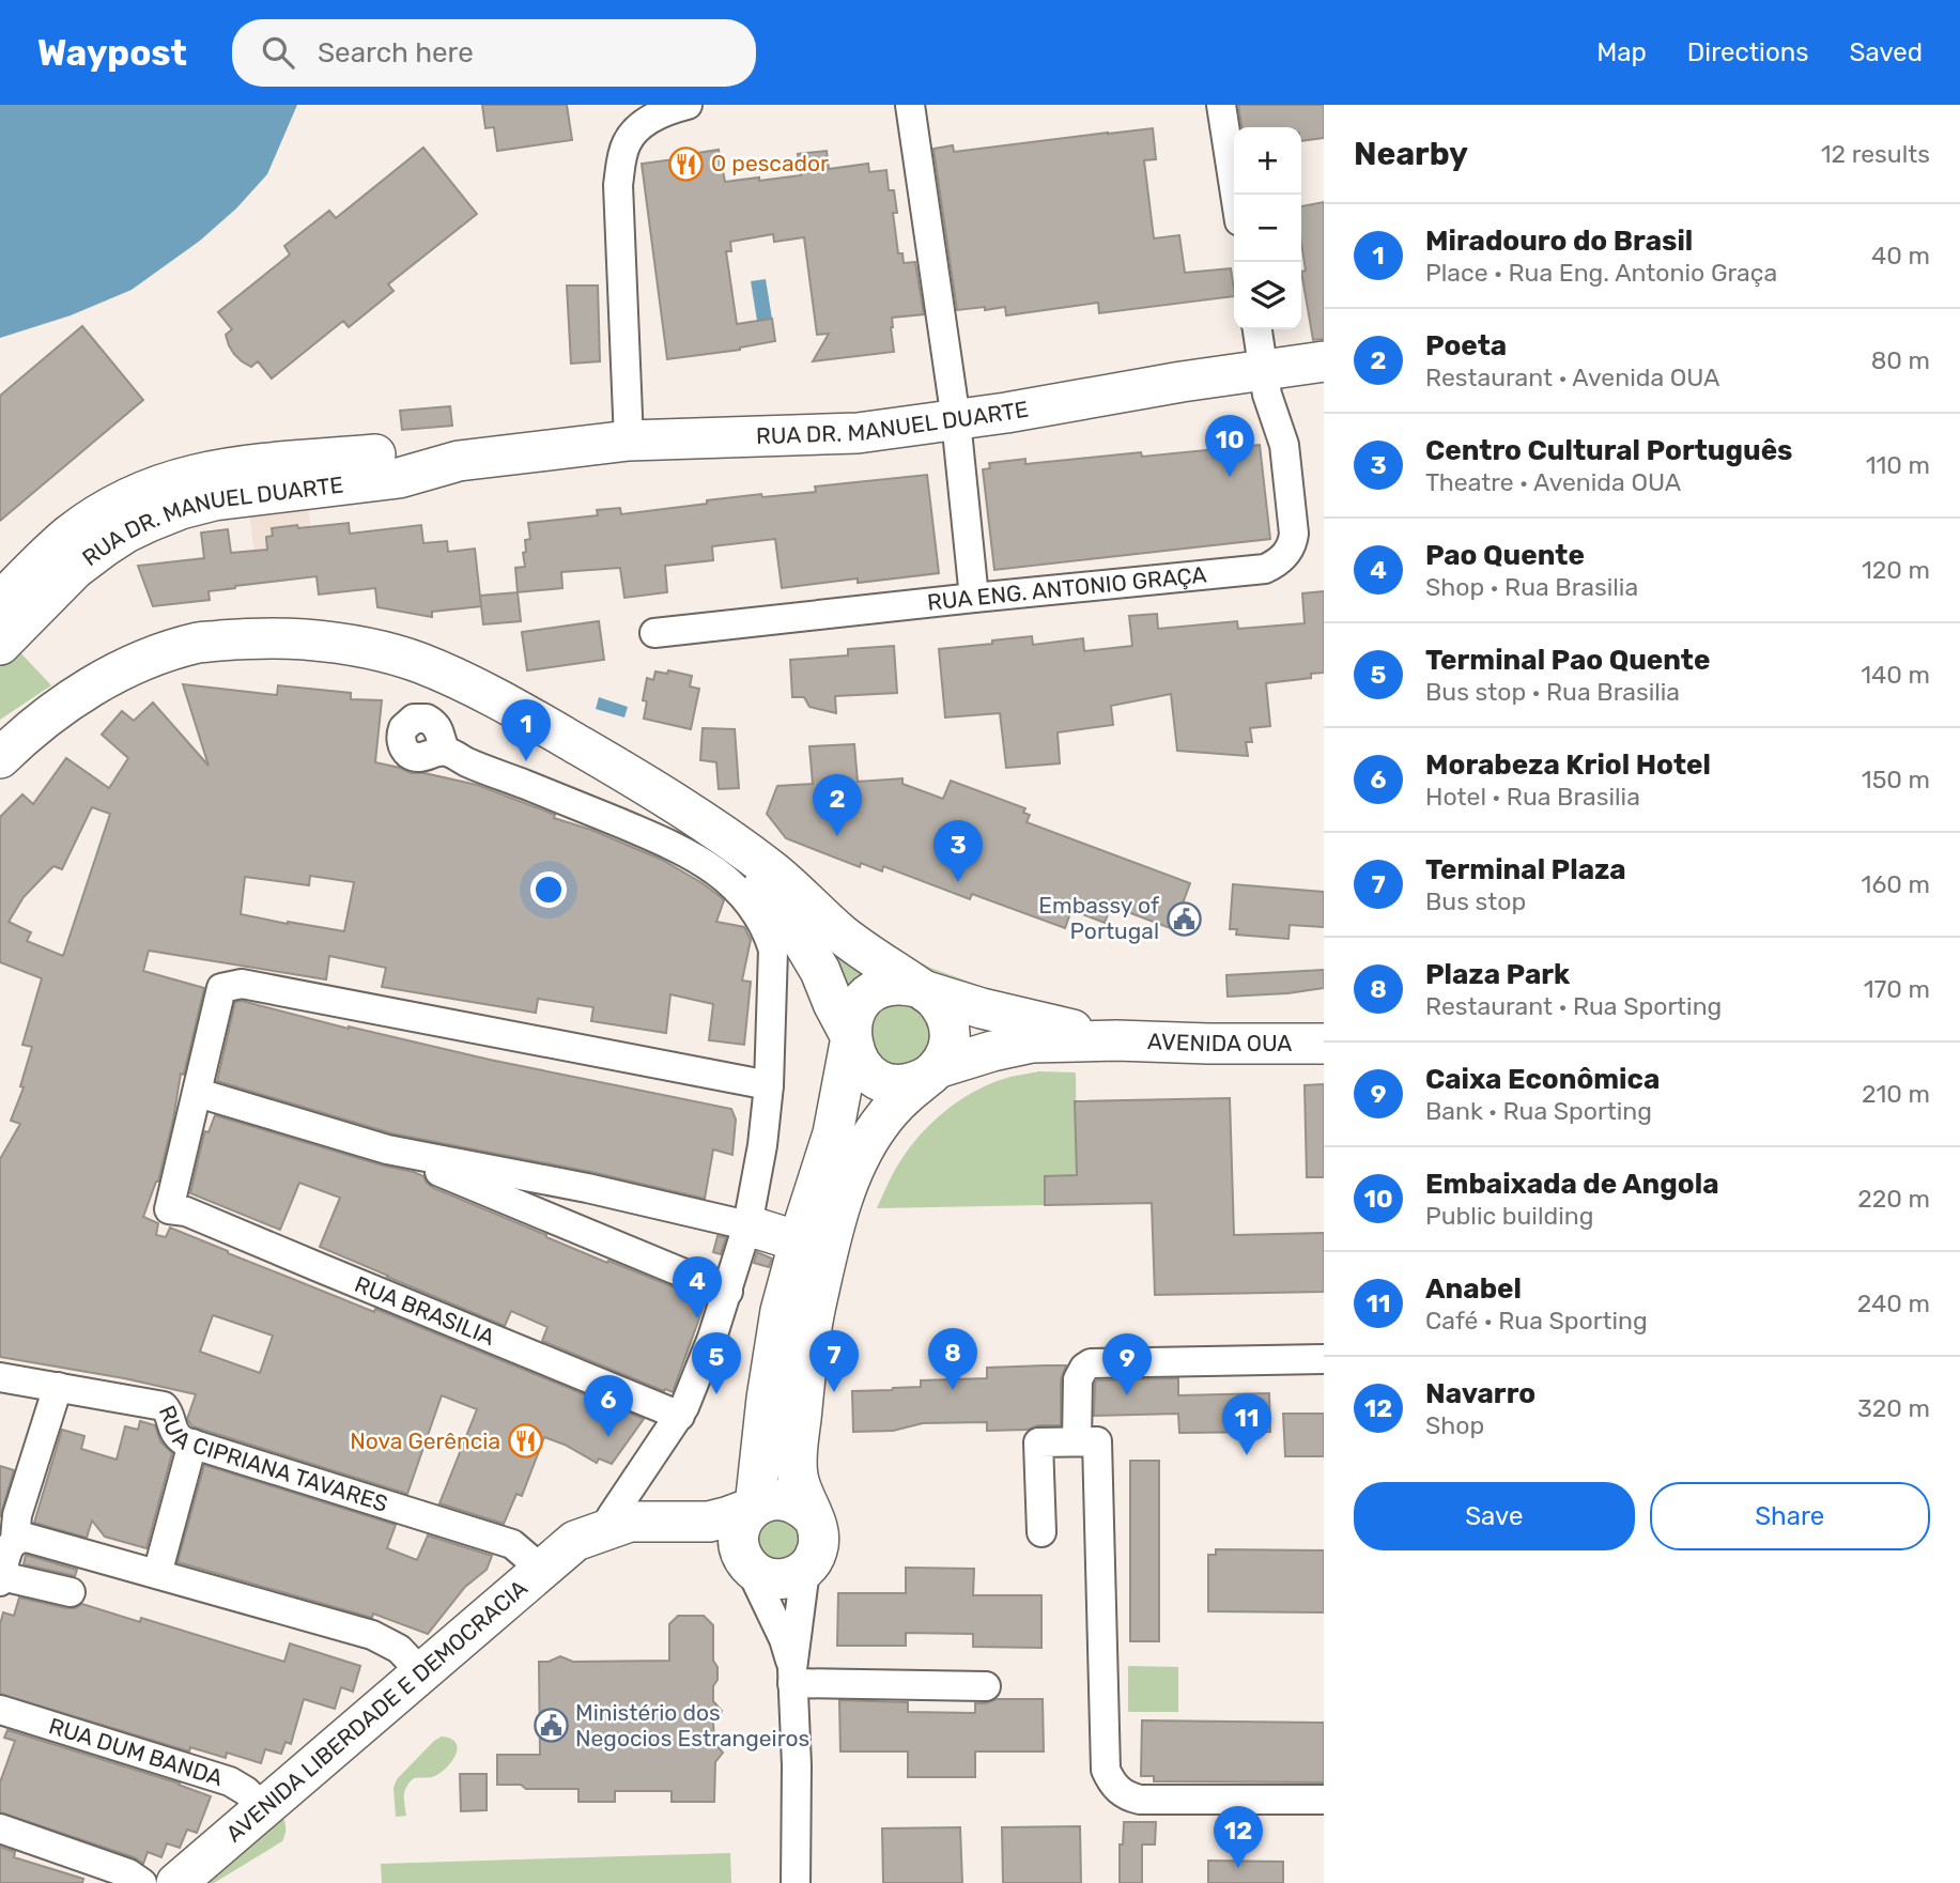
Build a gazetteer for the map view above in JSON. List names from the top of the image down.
{
  "streets": {
    "street": [
      "RUA DR. MANUEL DUARTE",
      "RUA ENG. ANTONIO GRAÇA",
      "AVENIDA OUA",
      "RUA BRASILIA",
      "RUA CIPRIANA TAVARES",
      "AVENIDA LIBERDADE E DEMOCRACIA",
      "RUA DUM BANDA"
    ]
  },
  "crossings": [
    ["RUA DR. MANUEL DUARTE", "RUA ENG. ANTONIO GRAÇA"],
    ["RUA CIPRIANA TAVARES", "AVENIDA LIBERDADE E DEMOCRACIA"],
    ["AVENIDA LIBERDADE E DEMOCRACIA", "RUA DUM BANDA"]
  ],
  "places": {
    "restaurant": ["O pescador", "Nova Gerência"],
    "public building": ["Embassy of Portugal", "Ministério dos Negocios Estrangeiros"]
  },
  "page": {
    "header": "Waypost",
    "search": "Search here",
    "nav": ["Map", "Directions", "Saved"],
    "heading": ["Nearby", "12 results"],
    "map_buttons": ["+", "−"],
    "list": [
      {
        "mark": "1",
        "name": "Miradouro do Brasil",
        "note": "Place · Rua Eng. Antonio Graça",
        "value": "40 m"
      },
      {
        "mark": "2",
        "name": "Poeta",
        "note": "Restaurant · Avenida OUA",
        "value": "80 m"
      },
      {
        "mark": "3",
        "name": "Centro Cultural Português",
        "note": "Theatre · Avenida OUA",
        "value": "110 m"
      },
      {
        "mark": "4",
        "name": "Pao Quente",
        "note": "Shop · Rua Brasilia",
        "value": "120 m"
      },
      {
        "mark": "5",
        "name": "Terminal Pao Quente",
        "note": "Bus stop · Rua Brasilia",
        "value": "140 m"
      },
      {
        "mark": "6",
        "name": "Morabeza Kriol Hotel",
        "note": "Hotel · Rua Brasilia",
        "value": "150 m"
      },
      {
        "mark": "7",
        "name": "Terminal Plaza",
        "note": "Bus stop",
        "value": "160 m"
      },
      {
        "mark": "8",
        "name": "Plaza Park",
        "note": "Restaurant · Rua Sporting",
        "value": "170 m"
      },
      {
        "mark": "9",
        "name": "Caixa Econômica",
        "note": "Bank · Rua Sporting",
        "value": "210 m"
      },
      {
        "mark": "10",
        "name": "Embaixada de Angola",
        "note": "Public building",
        "value": "220 m"
      },
      {
        "mark": "11",
        "name": "Anabel",
        "note": "Café · Rua Sporting",
        "value": "240 m"
      },
      {
        "mark": "12",
        "name": "Navarro",
        "note": "Shop",
        "value": "320 m"
      }
    ],
    "pins": [
      "10",
      "1",
      "2",
      "3",
      "4",
      "8",
      "7",
      "5",
      "9",
      "6",
      "11",
      "12"
    ],
    "buttons": ["Save", "Share"]
  }
}
